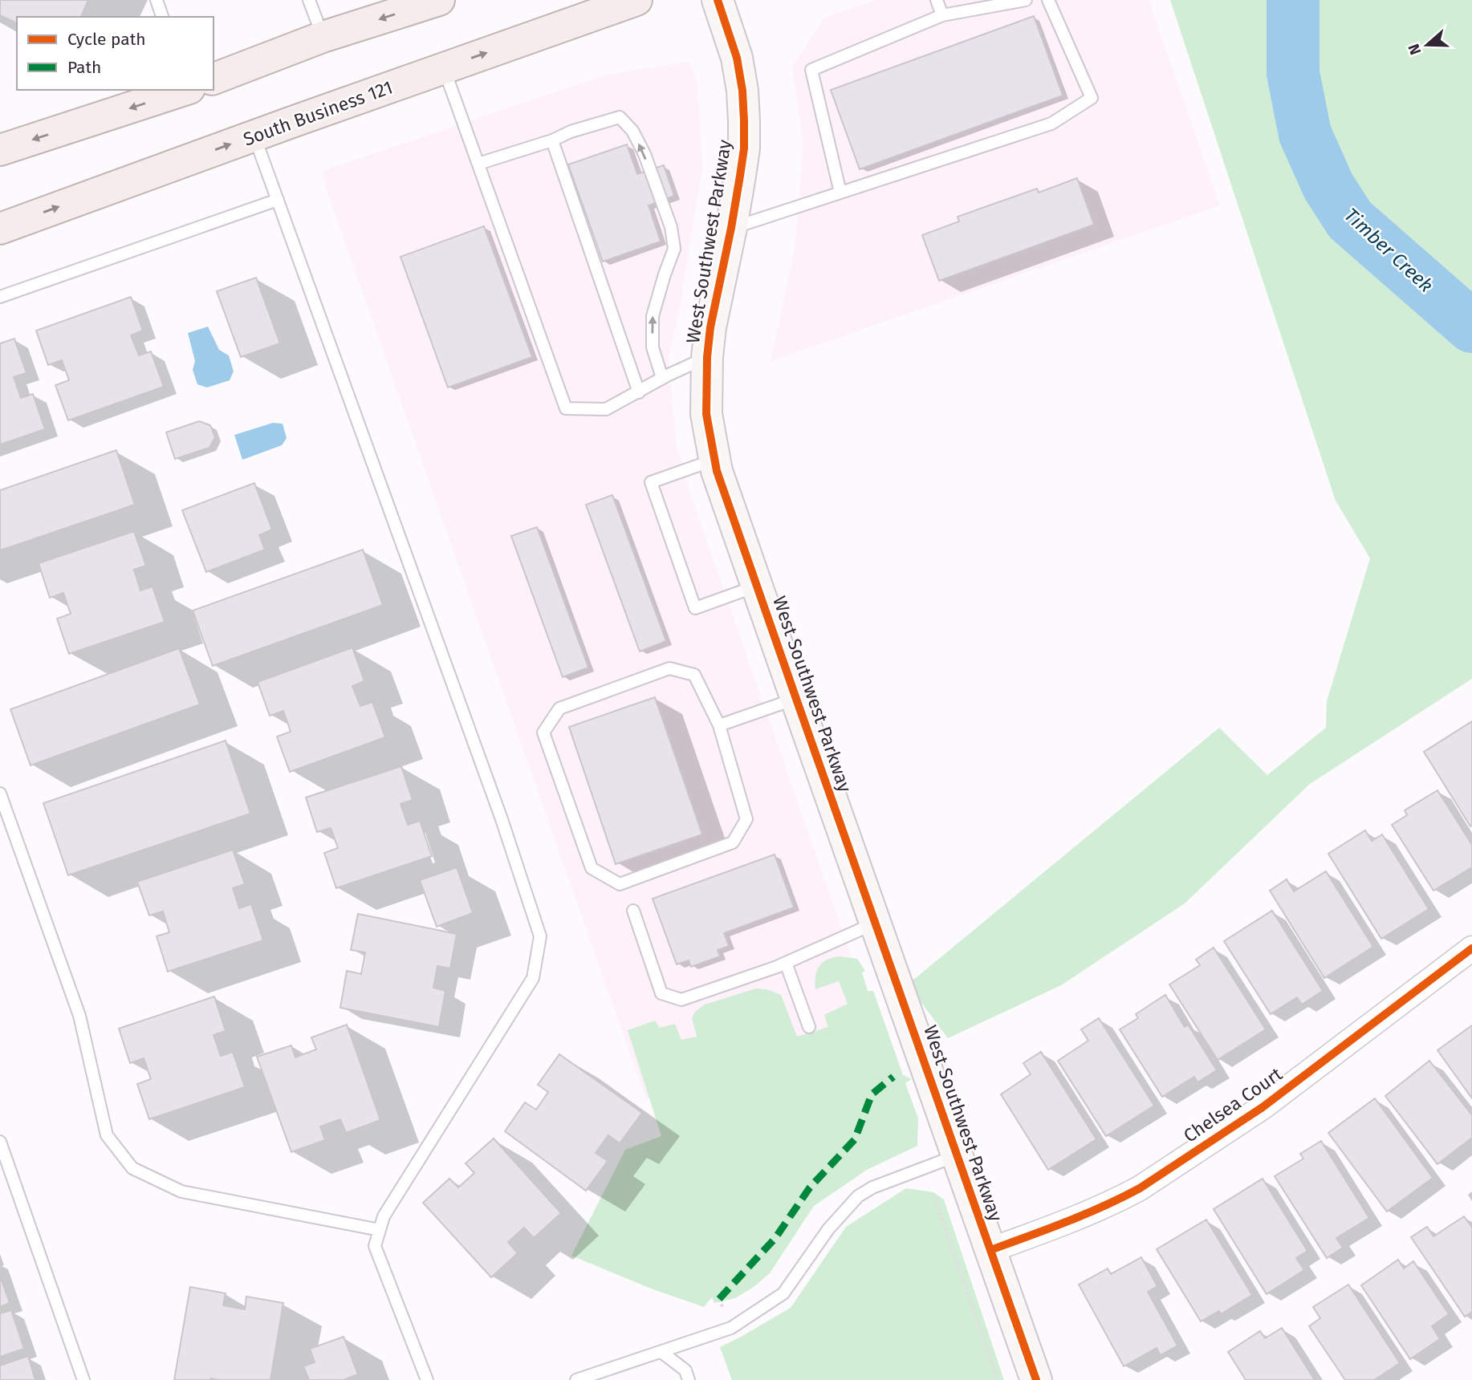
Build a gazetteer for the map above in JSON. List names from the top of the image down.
{
  "streets": {
    "main road": ["South Business 121"],
    "street": ["West Southwest Parkway", "Chelsea Court"]
  },
  "crossings": [
    ["West Southwest Parkway", "Chelsea Court"]
  ],
  "water": ["Timber Creek"],
  "legend": ["Cycle path", "Path"],
  "north": "left"
}
